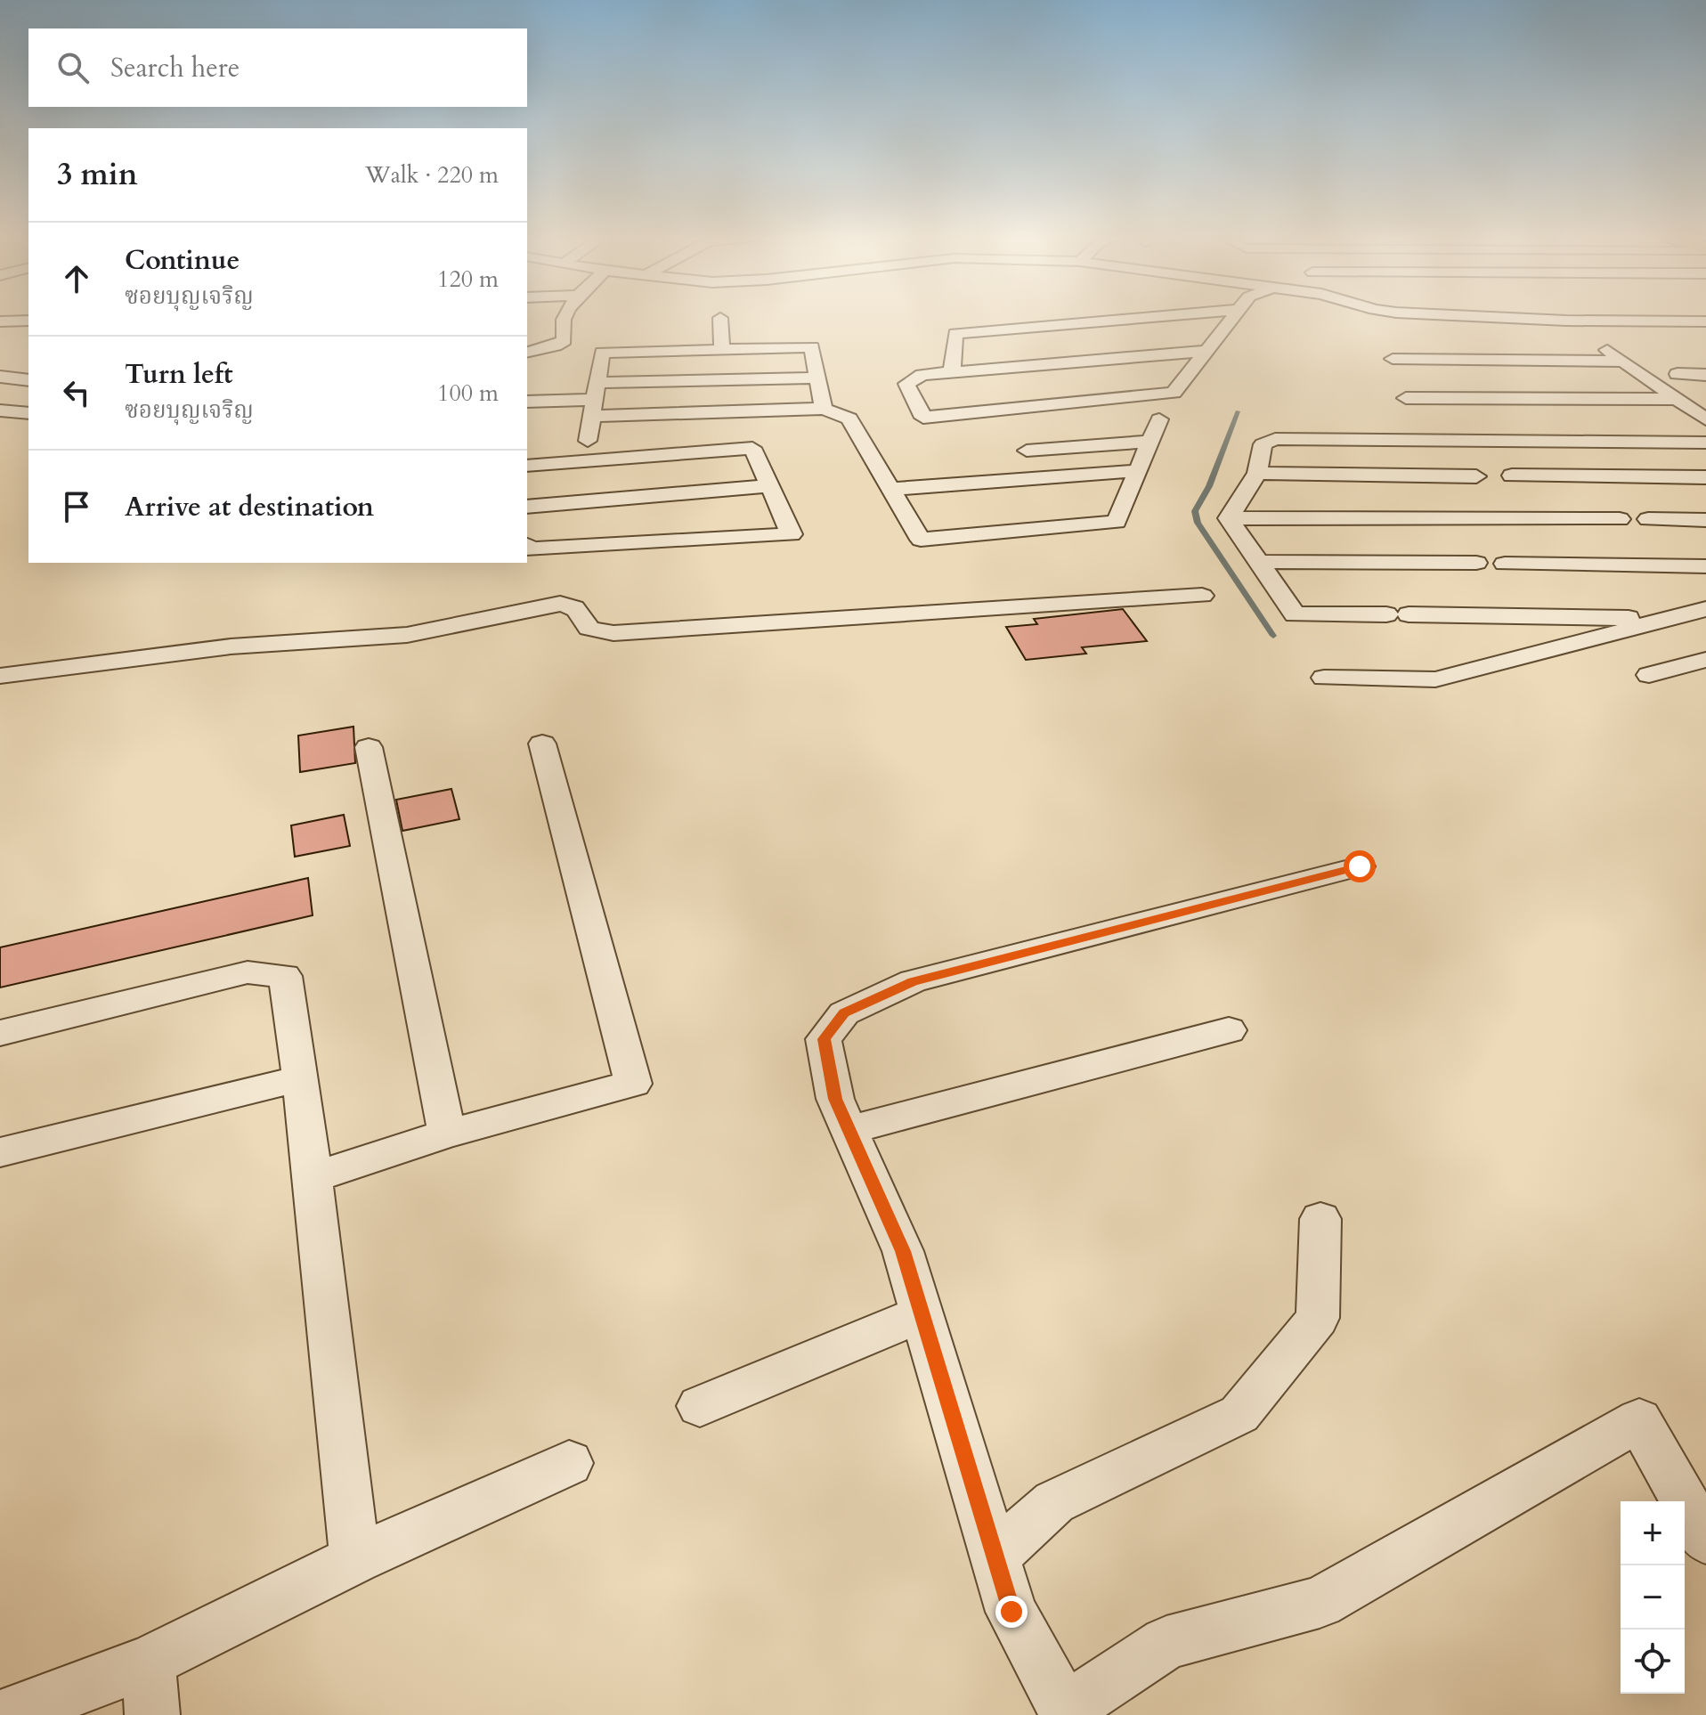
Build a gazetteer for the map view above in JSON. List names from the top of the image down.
{
  "page": {
    "search": "Search here",
    "heading": ["3 min", "Walk · 220 m"],
    "list": [
      ["Continue", "ซอยบุญเจริญ", "120 m"],
      ["Turn left", "ซอยบุญเจริญ", "100 m"],
      "Arrive at destination"
    ],
    "map_buttons": ["+", "−"]
  }
}
